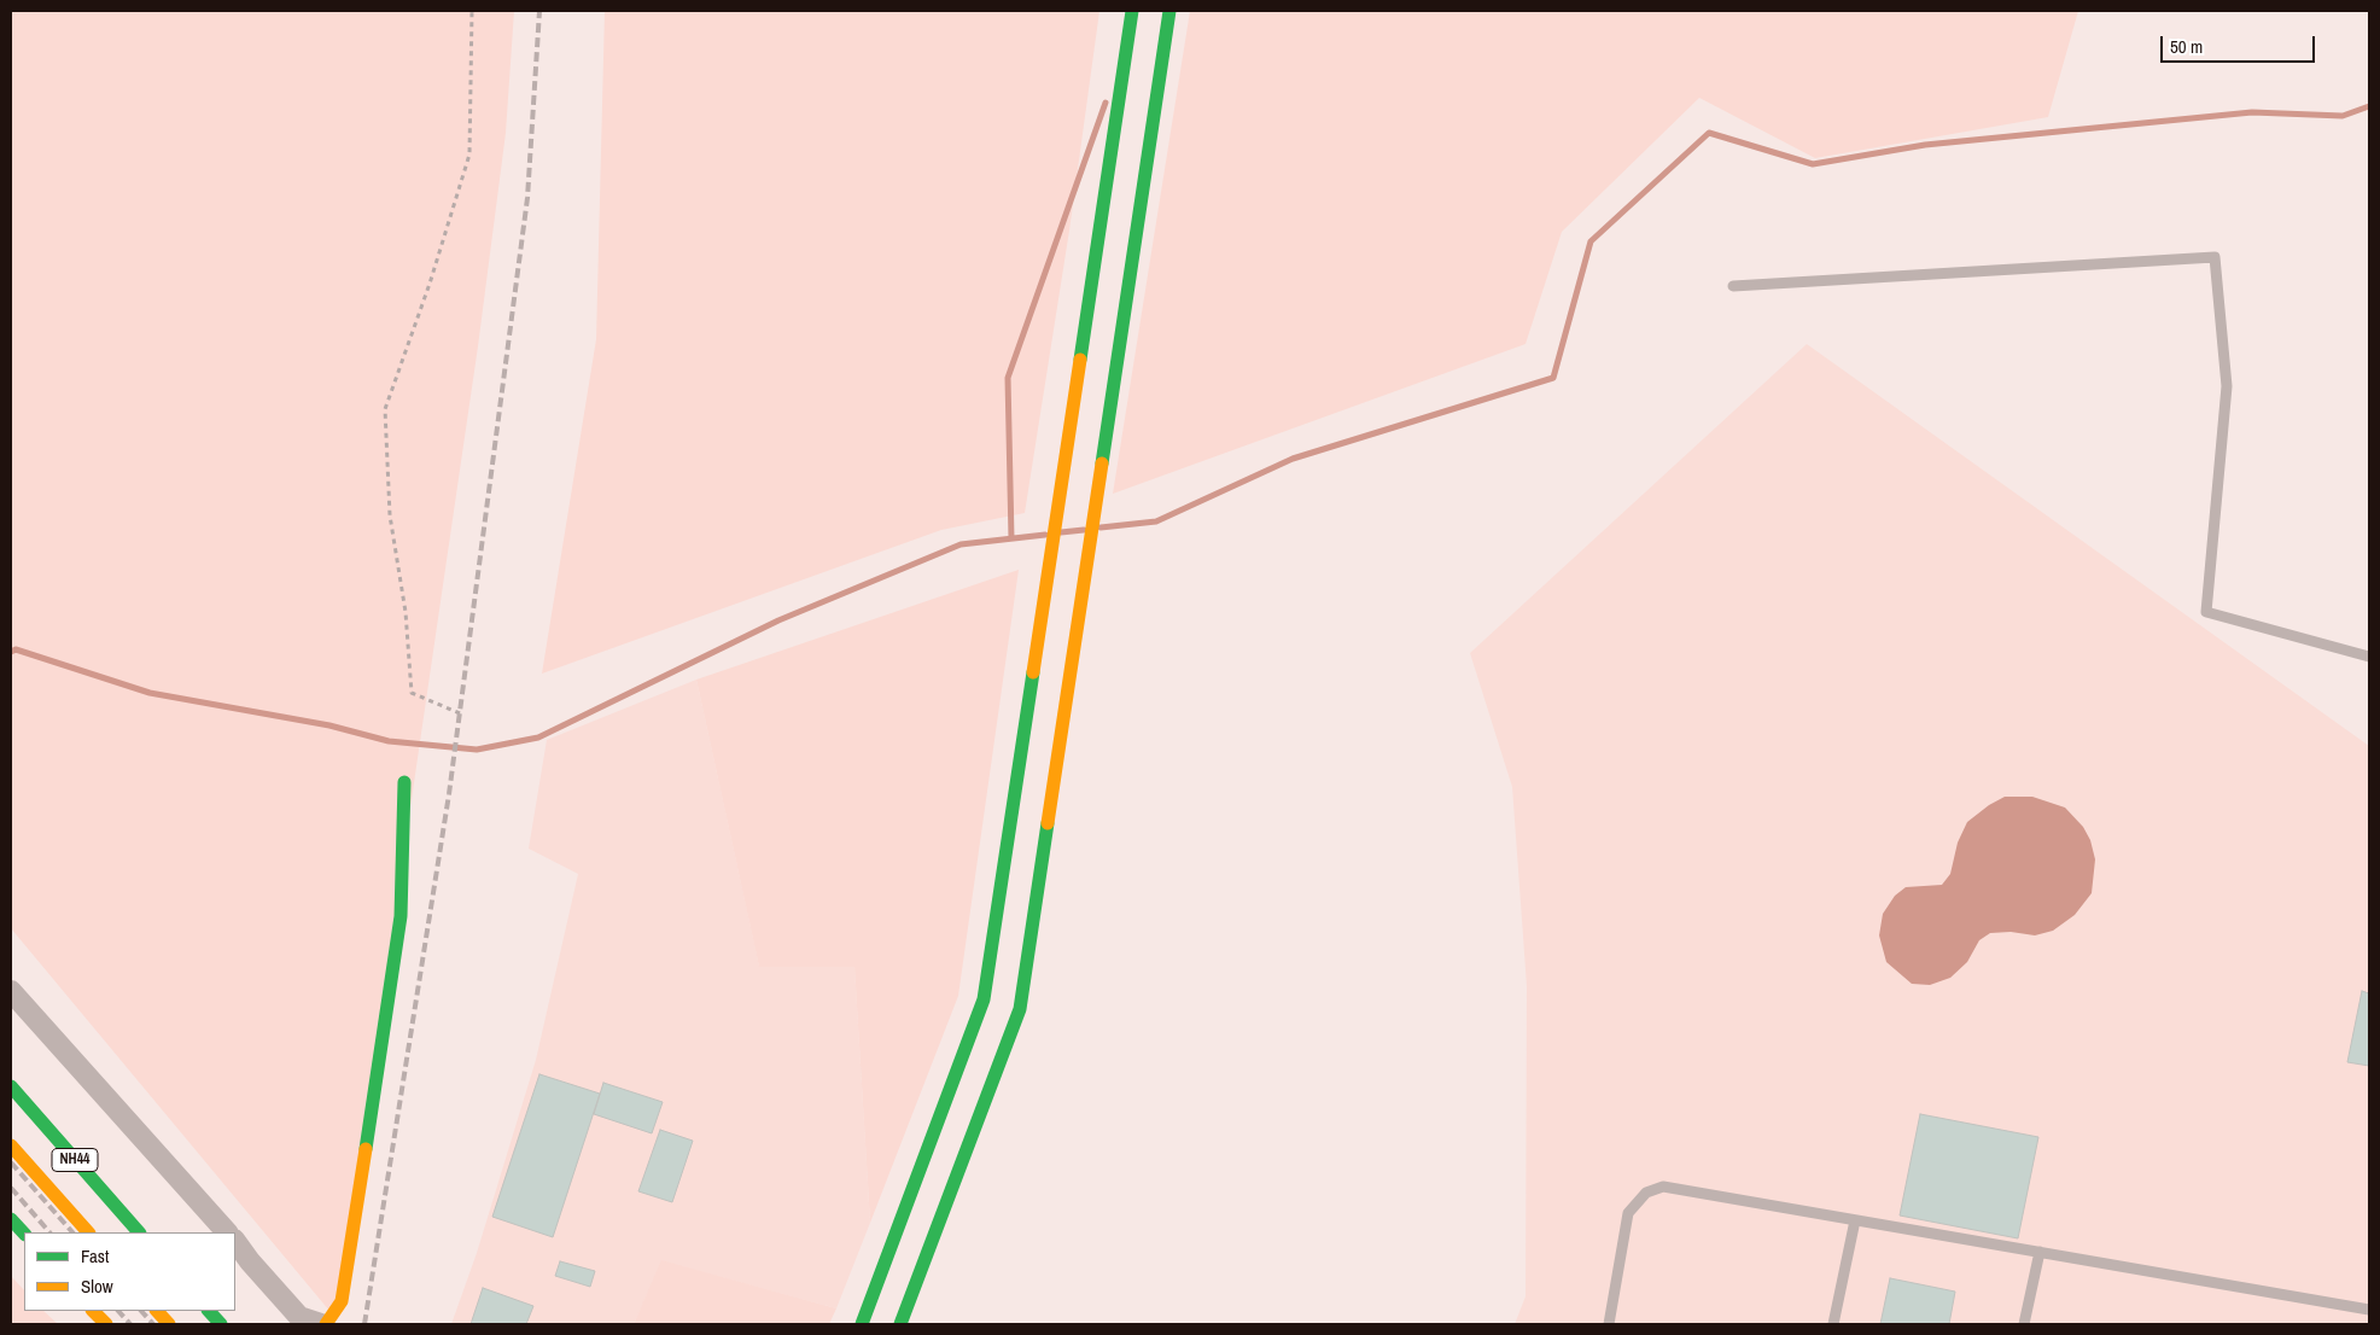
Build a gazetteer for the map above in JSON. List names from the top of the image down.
{
  "streets": {
    "main road": ["NH44"]
  },
  "legend": ["Fast", "Slow"],
  "scale_bar": "50 m"
}
